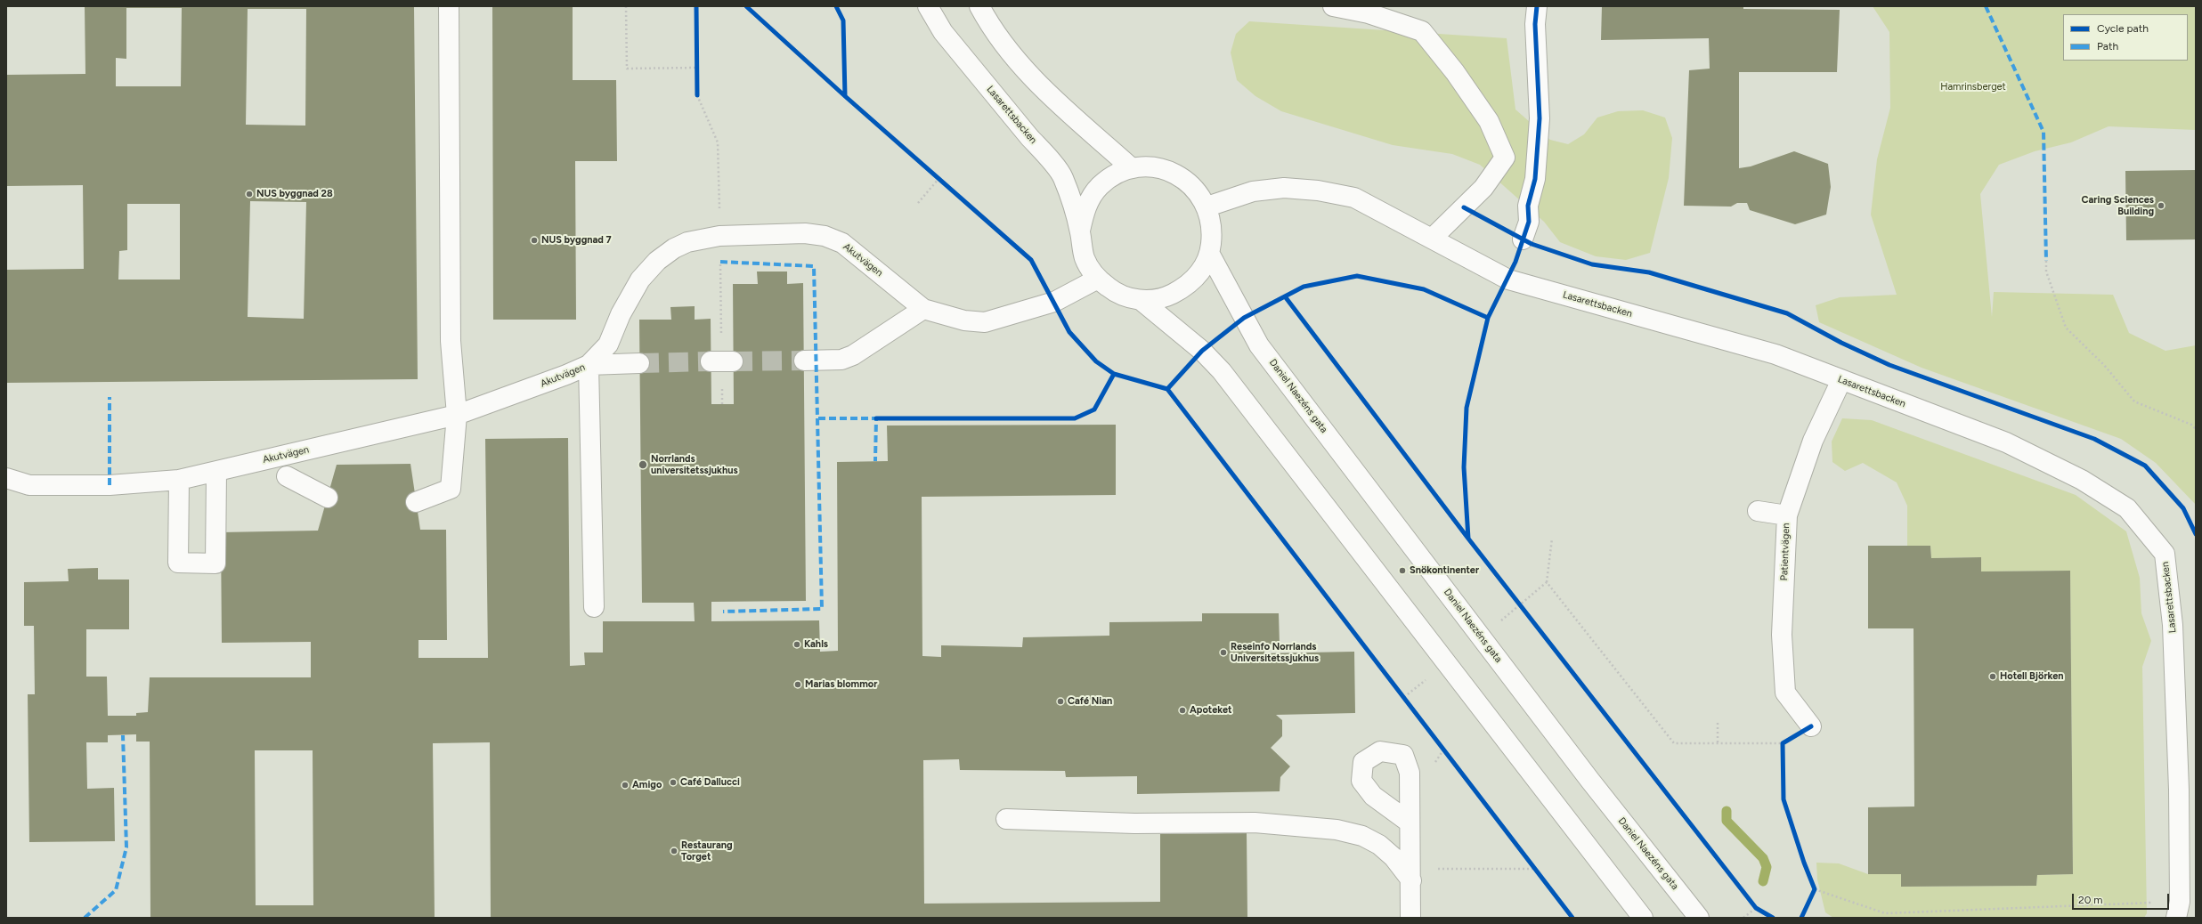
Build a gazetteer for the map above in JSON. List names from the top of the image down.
{
  "streets": {
    "street": [
      "Lasarettsbacken",
      "Akutvägen",
      "Daniel Naezéns gata",
      "Patientvägen"
    ]
  },
  "crossings": [
    ["Lasarettsbacken", "Akutvägen"],
    ["Lasarettsbacken", "Daniel Naezéns gata"],
    ["Lasarettsbacken", "Patientvägen"]
  ],
  "parks": ["Hamrinsberget"],
  "places": [
    "NUS byggnad 28",
    "Caring Sciences Building",
    "NUS byggnad 7",
    "Norrlands universitetssjukhus",
    "Snökontinenter",
    "Kahls",
    "Reseinfo Norrlands Universitetssjukhus",
    "Hotell Björken",
    "Marias blommor",
    "Café Nian",
    "Apoteket",
    "Café Dallucci",
    "Amigo",
    "Restaurang Torget"
  ],
  "legend": ["Cycle path", "Path"],
  "scale_bar": "20 m"
}
